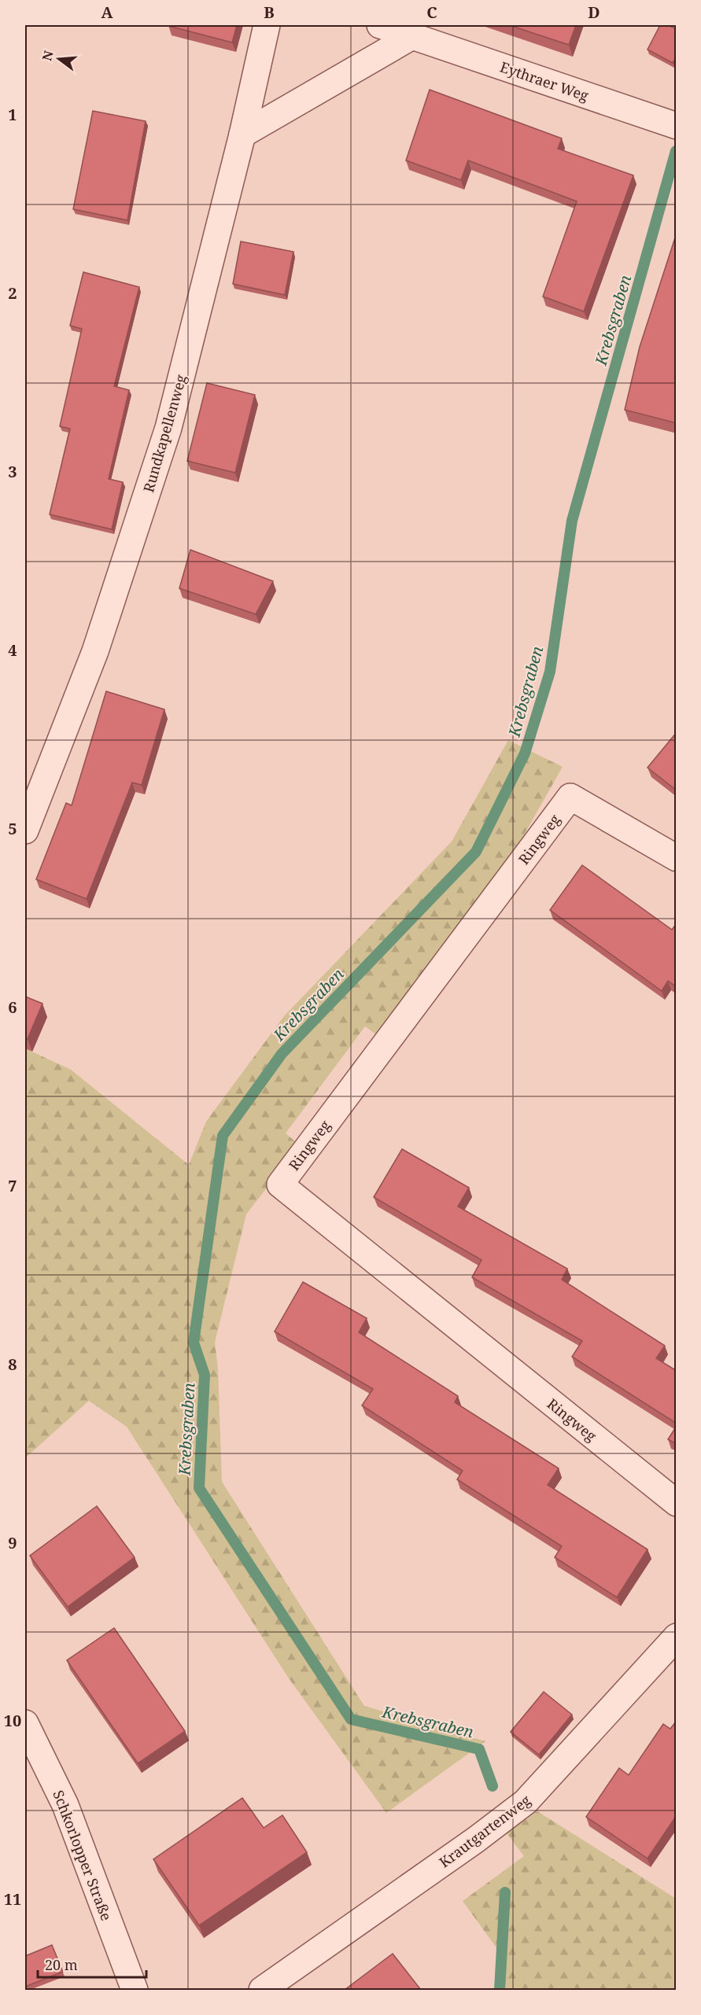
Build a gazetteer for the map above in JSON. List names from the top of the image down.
{
  "streets": {
    "street": [
      "Eythraer Weg",
      "Rundkapellenweg",
      "Ringweg",
      "Krautgartenweg",
      "Schkorlopper Straße"
    ]
  },
  "water": ["Krebsgraben"],
  "scale_bar": "20 m",
  "north": "left",
  "grid": {
    "columns": [
      "A",
      "B",
      "C",
      "D"
    ],
    "rows": [
      "1",
      "2",
      "3",
      "4",
      "5",
      "6",
      "7",
      "8",
      "9",
      "10",
      "11"
    ]
  }
}
